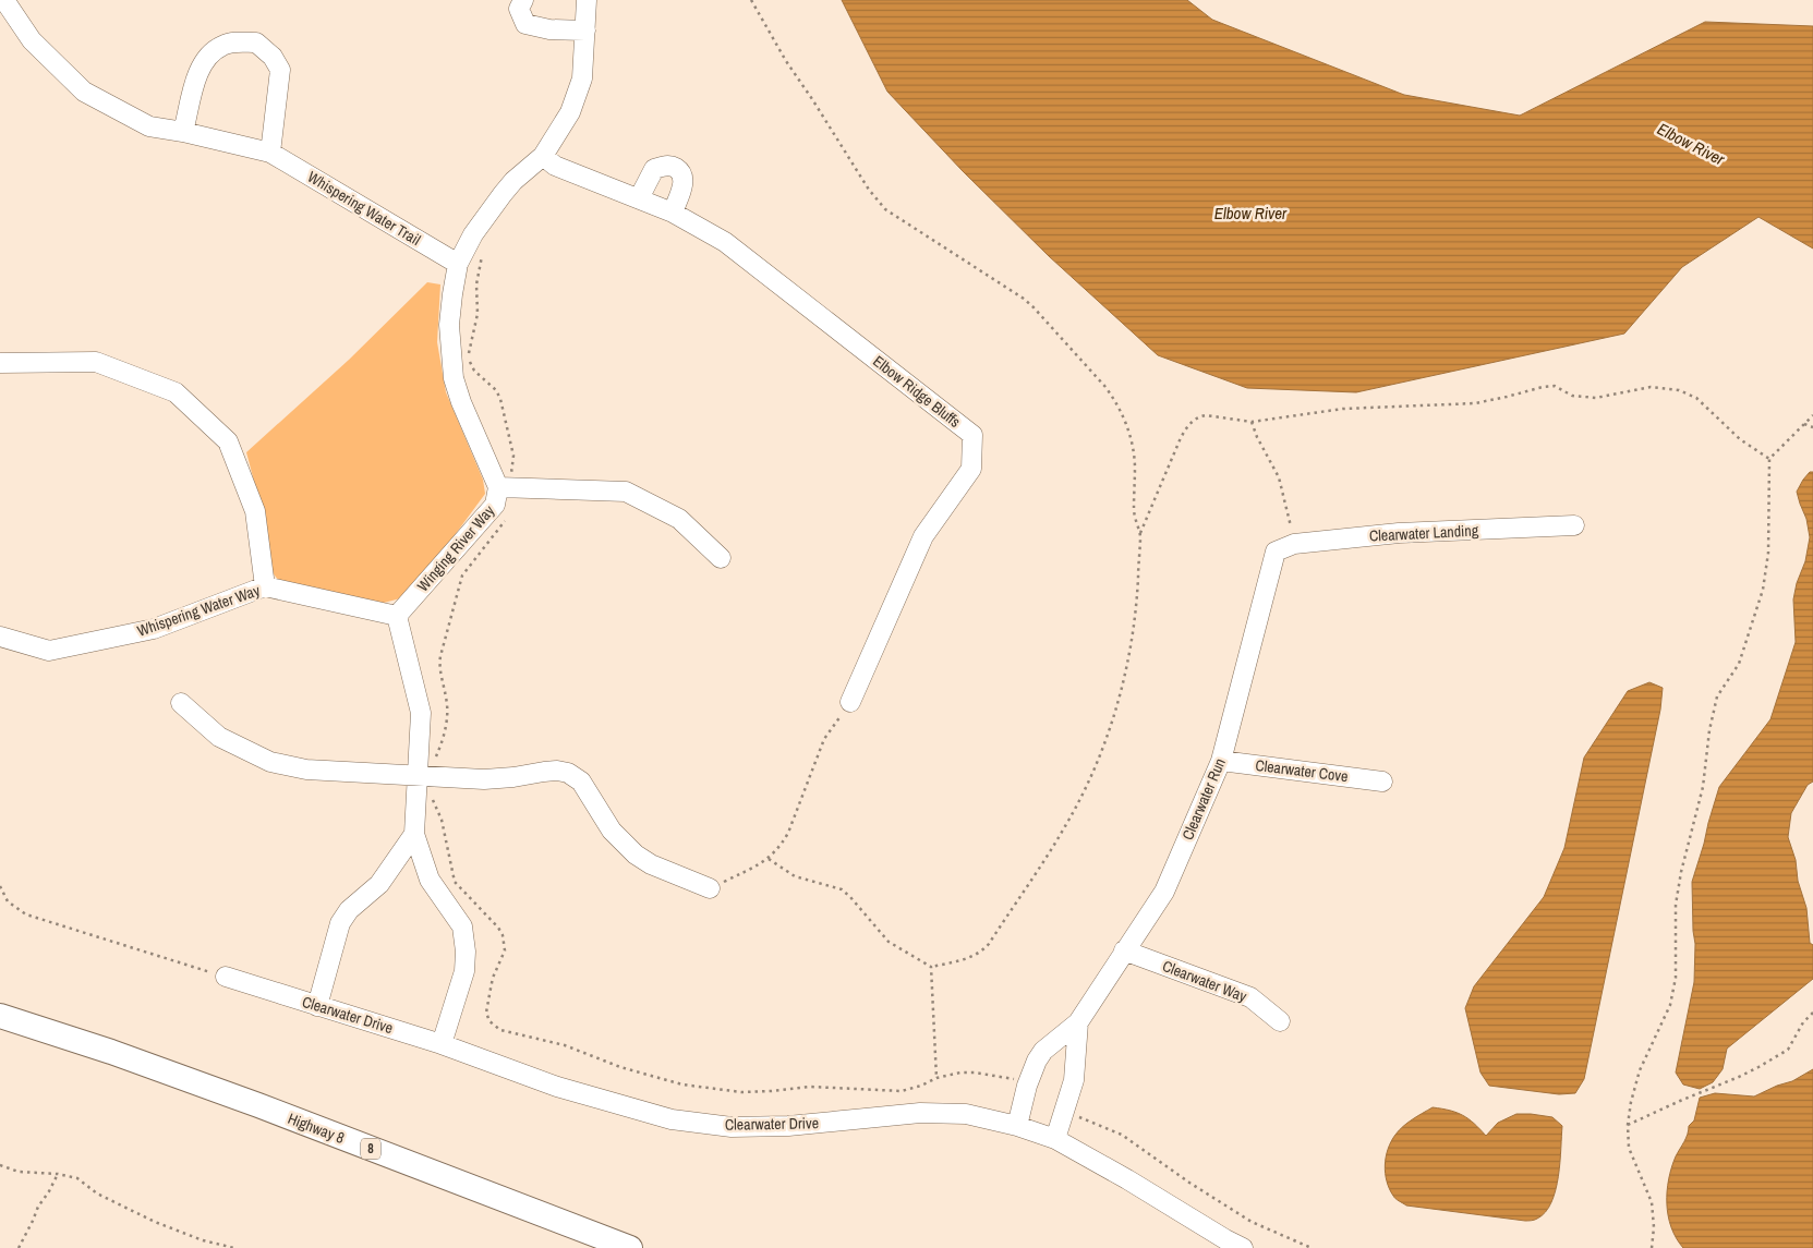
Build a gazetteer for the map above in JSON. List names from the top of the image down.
{
  "streets": {
    "main road": ["Highway 8", "8"],
    "street": [
      "Whispering Water Trail",
      "Elbow Ridge Bluffs",
      "Clearwater Landing",
      "Winging River Way",
      "Whispering Water Way",
      "Clearwater Cove",
      "Clearwater Run",
      "Clearwater Way",
      "Clearwater Drive"
    ]
  },
  "crossings": [
    ["Whispering Water Trail", "Winging River Way"],
    ["Elbow Ridge Bluffs", "Winging River Way"],
    ["Clearwater Landing", "Clearwater Run"],
    ["Winging River Way", "Whispering Water Way"],
    ["Clearwater Cove", "Clearwater Run"],
    ["Clearwater Run", "Clearwater Way"],
    ["Clearwater Run", "Clearwater Drive"]
  ],
  "water": ["Elbow River"]
}
